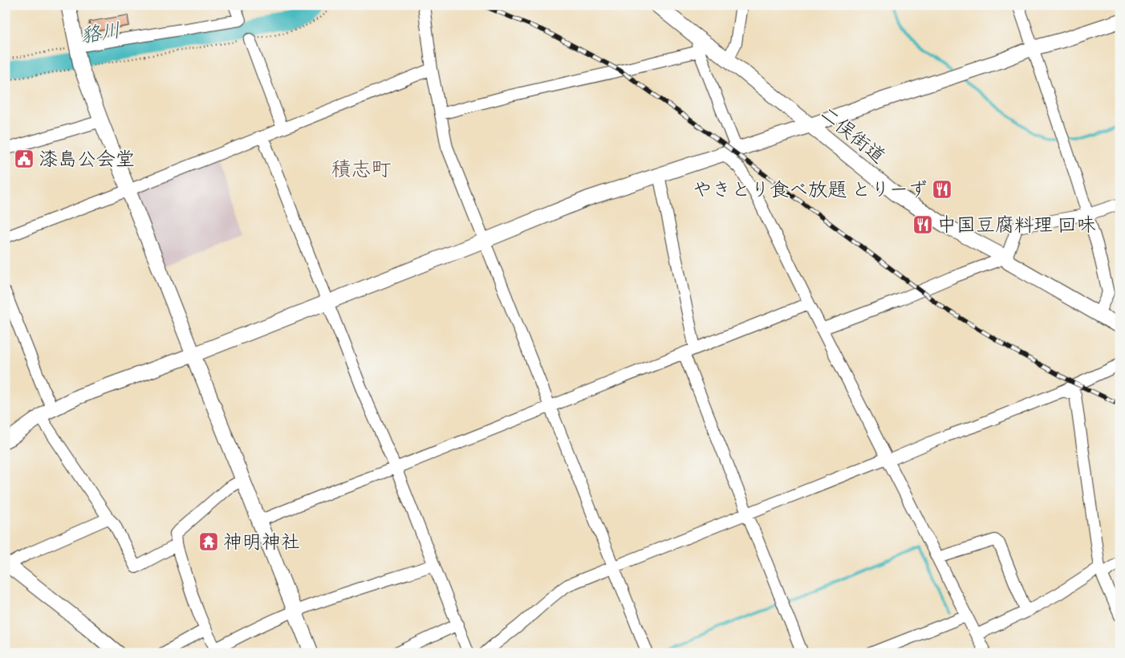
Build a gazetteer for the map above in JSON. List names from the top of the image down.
{
  "streets": {
    "street": ["二俣街道"]
  },
  "districts": ["積志町"],
  "water": ["貉川"],
  "places": {
    "public building": ["漆島公会堂"],
    "restaurant": ["やきとり食べ放題 とりーず", "中国豆腐料理 回味"],
    "temple": ["神明神社"]
  }
}
